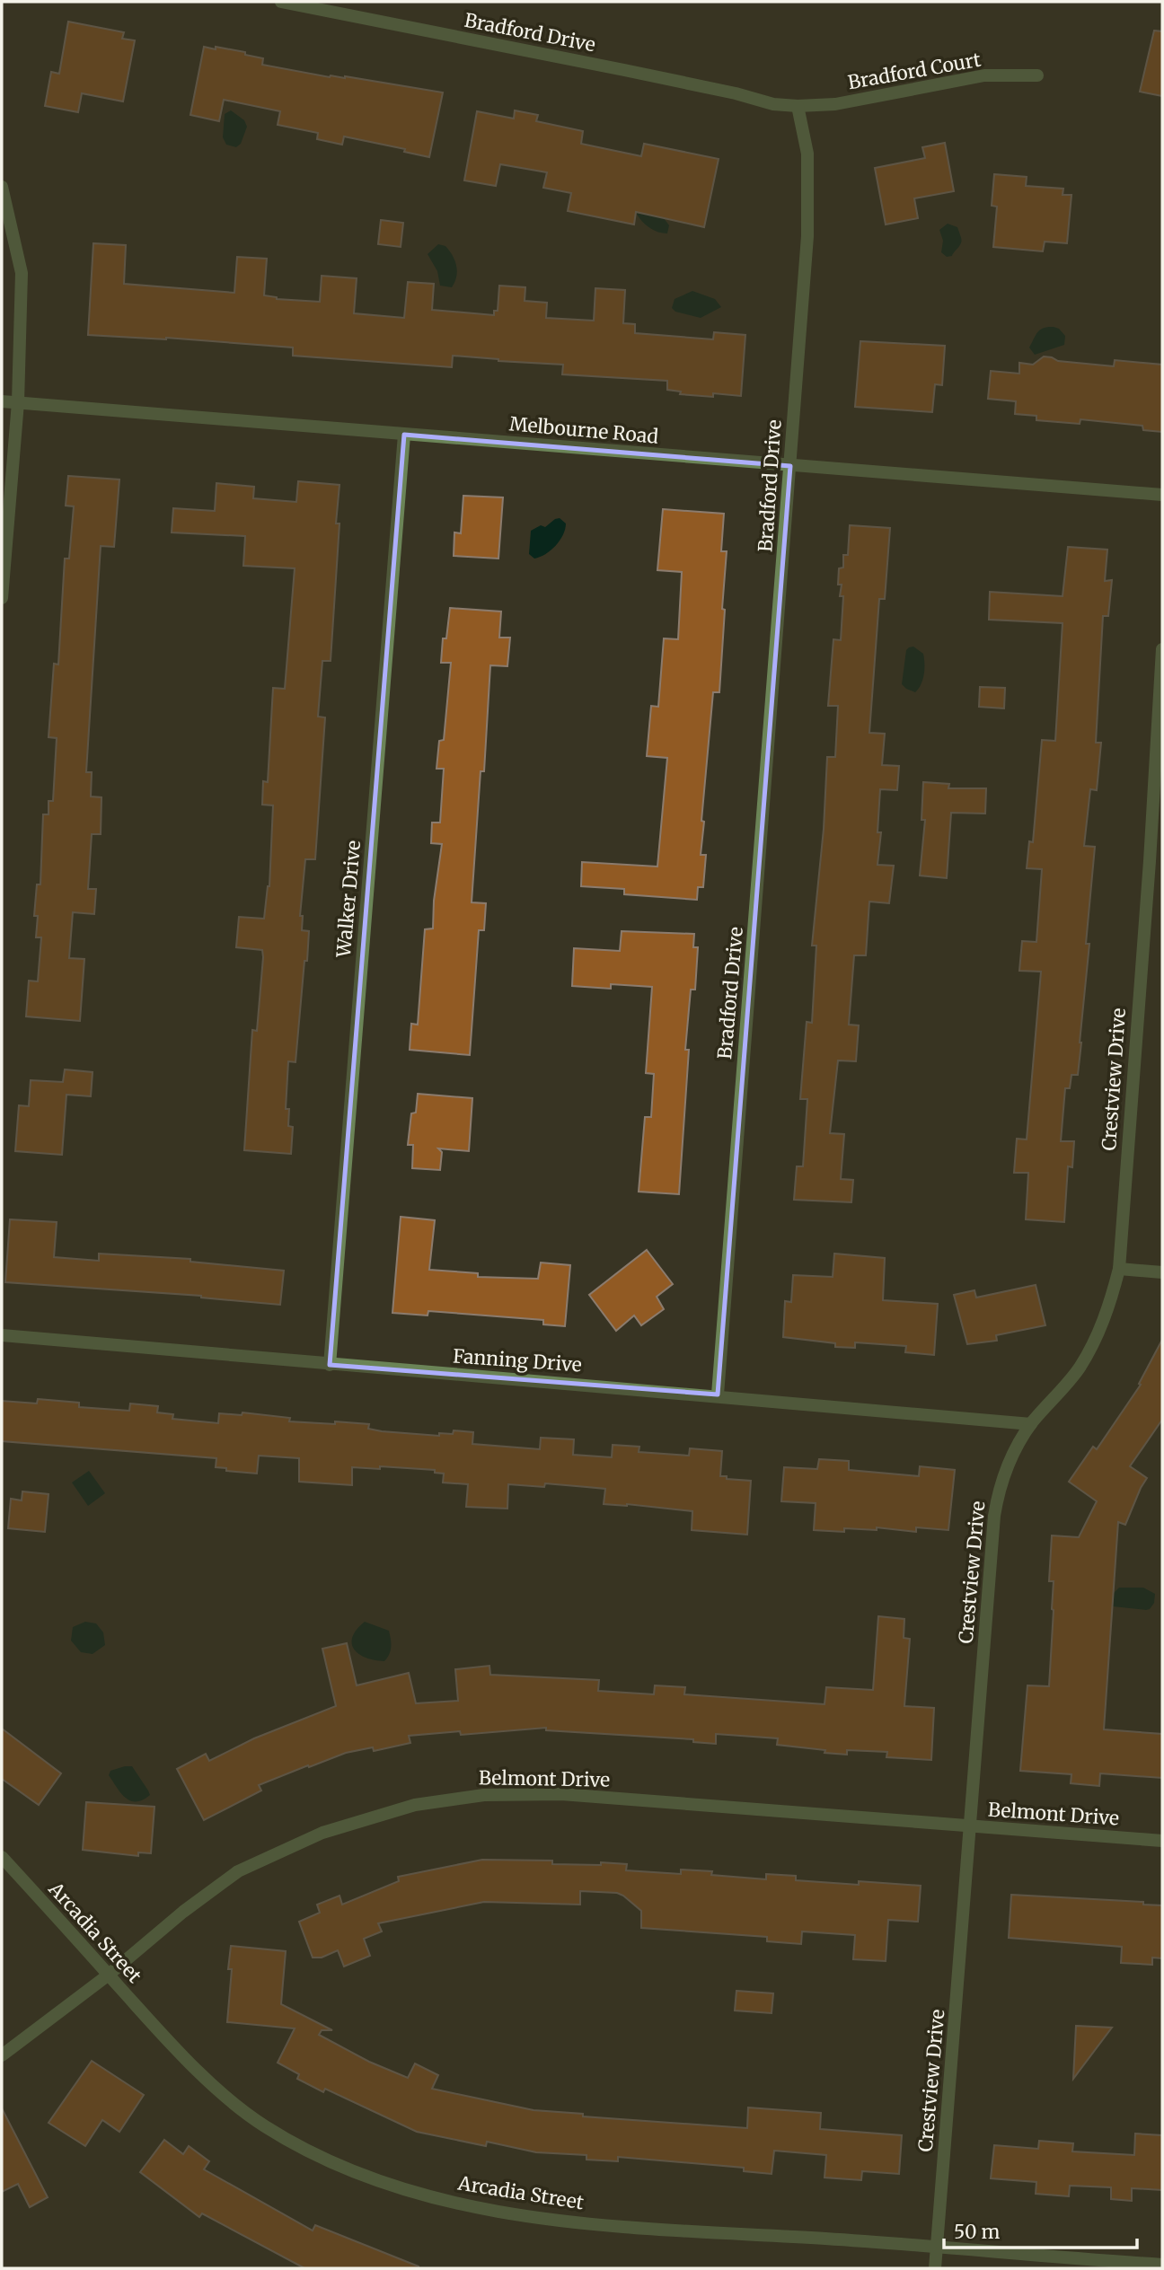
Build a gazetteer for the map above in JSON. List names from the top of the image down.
{
  "streets": {
    "street": [
      "Bradford Drive",
      "Bradford Court",
      "Melbourne Road",
      "Walker Drive",
      "Crestview Drive",
      "Fanning Drive",
      "Belmont Drive",
      "Arcadia Street"
    ]
  },
  "crossings": [
    ["Bradford Drive", "Bradford Court"],
    ["Bradford Drive", "Melbourne Road"],
    ["Bradford Drive", "Fanning Drive"],
    ["Melbourne Road", "Walker Drive"],
    ["Walker Drive", "Fanning Drive"],
    ["Crestview Drive", "Fanning Drive"],
    ["Crestview Drive", "Belmont Drive"],
    ["Crestview Drive", "Arcadia Street"],
    ["Belmont Drive", "Arcadia Street"]
  ],
  "scale_bar": "50 m"
}
